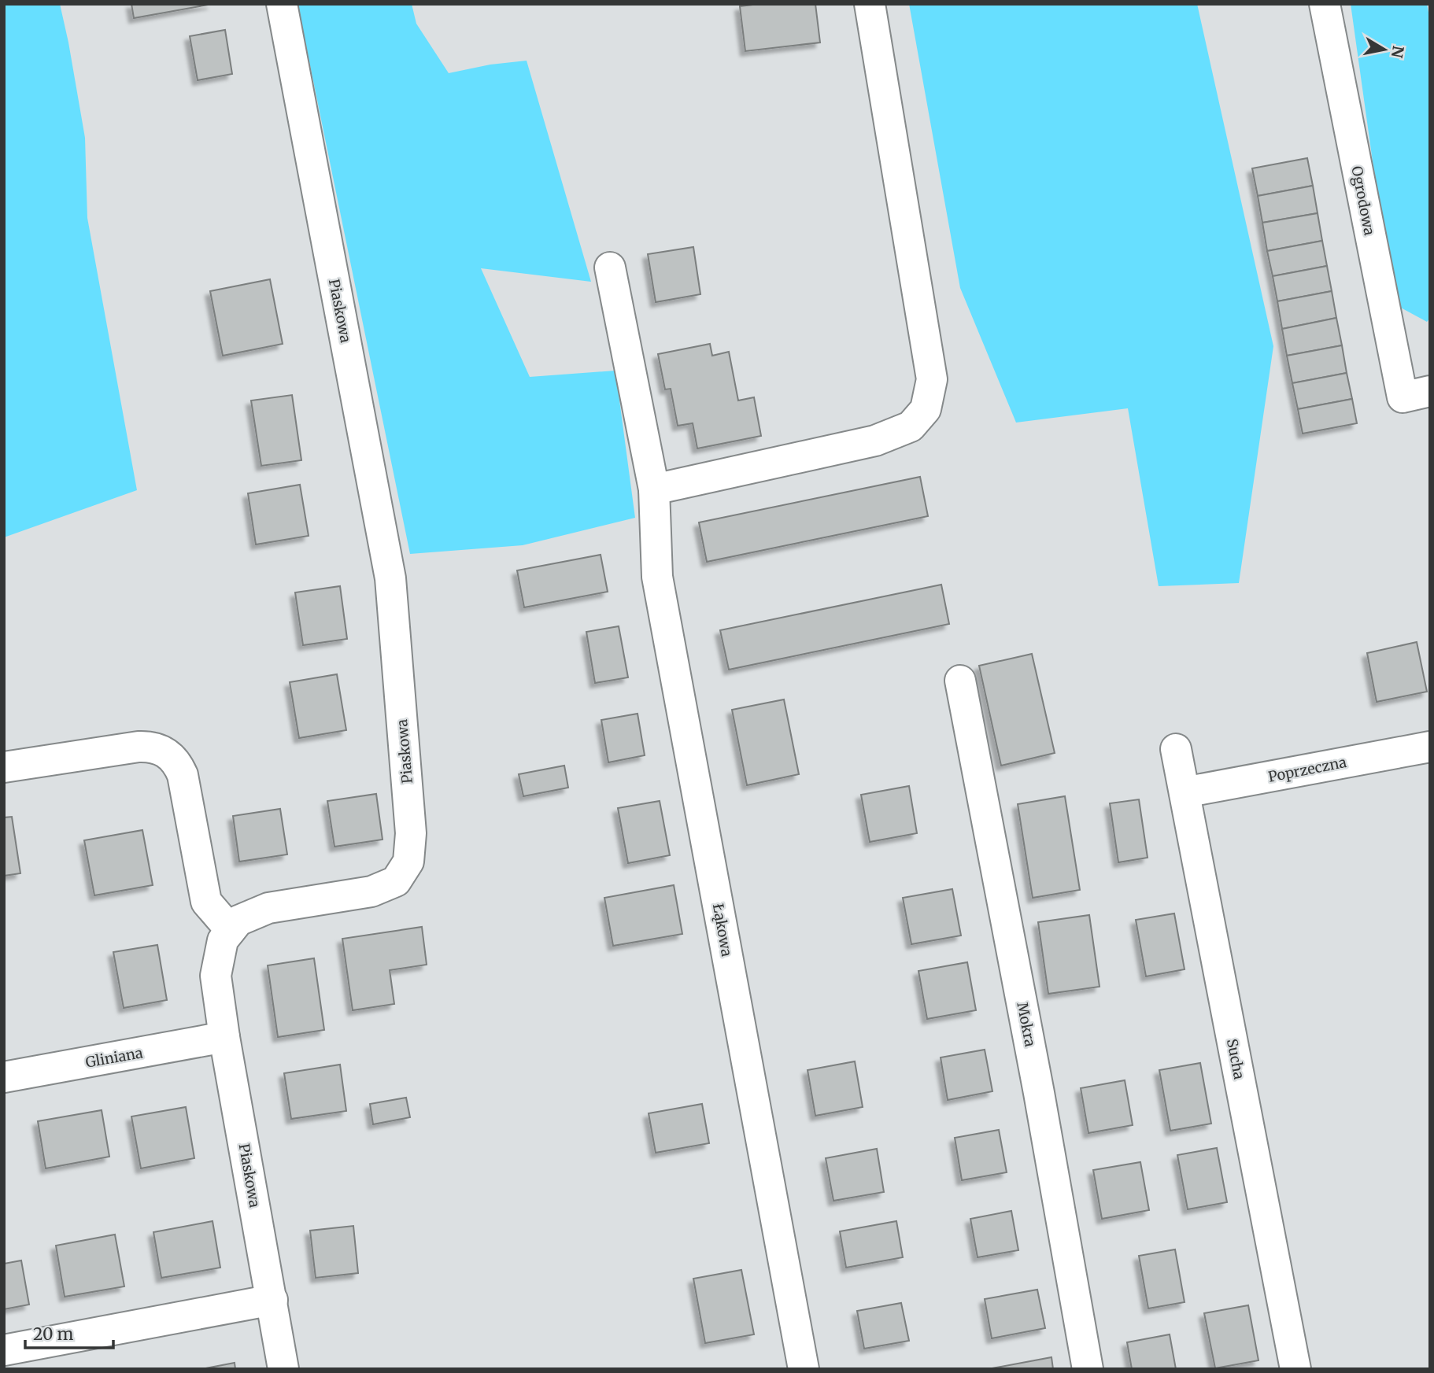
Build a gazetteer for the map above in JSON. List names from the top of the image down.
{
  "streets": {
    "street": [
      "Ogrodowa",
      "Piaskowa",
      "Poprzeczna",
      "Łąkowa",
      "Mokra",
      "Gliniana",
      "Sucha"
    ]
  },
  "crossings": [
    ["Piaskowa", "Gliniana"],
    ["Poprzeczna", "Sucha"]
  ],
  "scale_bar": "20 m",
  "north": "right"
}
